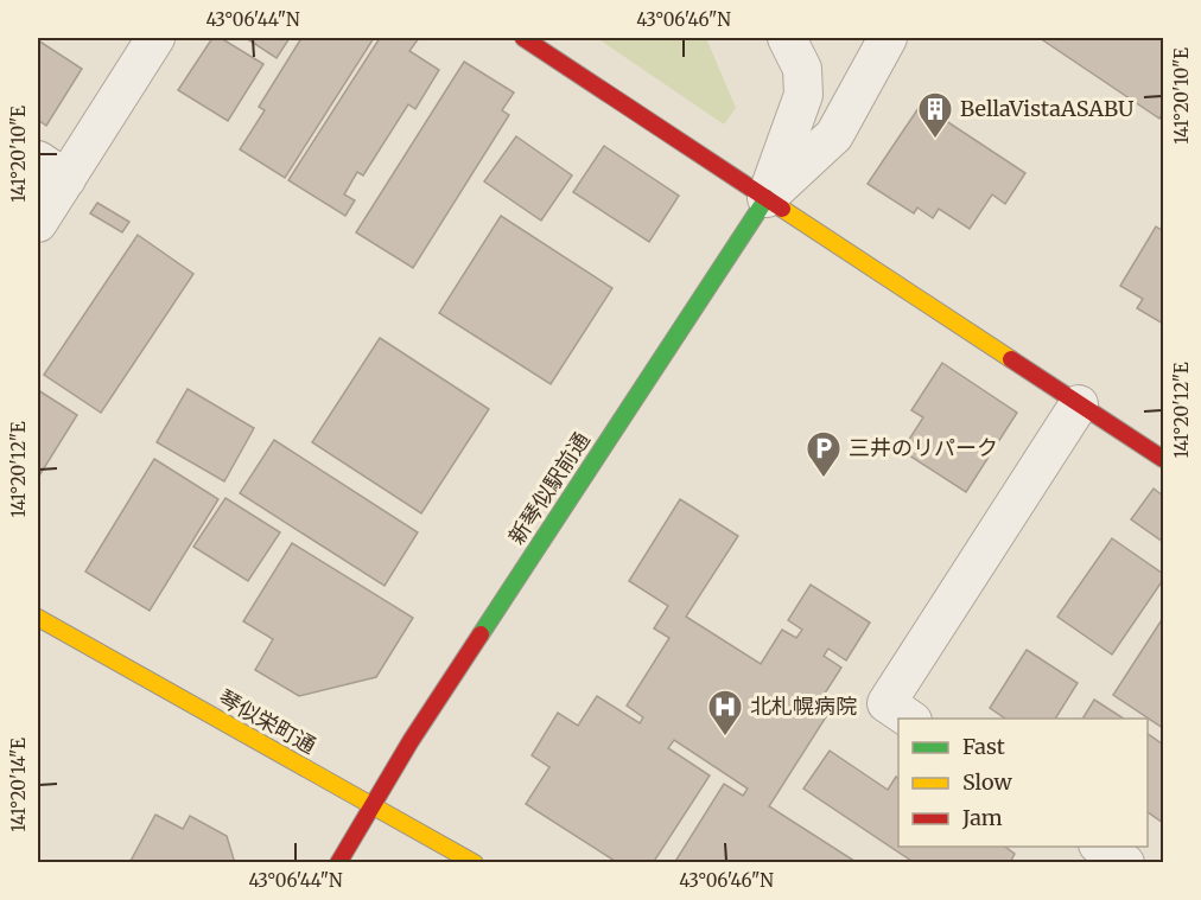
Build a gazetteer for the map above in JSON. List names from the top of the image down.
{
  "streets": {
    "street": ["新琴似駅前通", "琴似栄町通"]
  },
  "crossings": [
    ["新琴似駅前通", "琴似栄町通"]
  ],
  "places": {
    "building": ["BellaVistaASABU"],
    "parking": ["三井のリパーク"],
    "hospital": ["北札幌病院"]
  },
  "legend": ["Fast", "Slow", "Jam"],
  "coordinates": [
    "43°06'44\"N",
    "43°06'46\"N",
    "141°20'10\"E",
    "141°20'12\"E",
    "141°20'14\"E"
  ]
}
